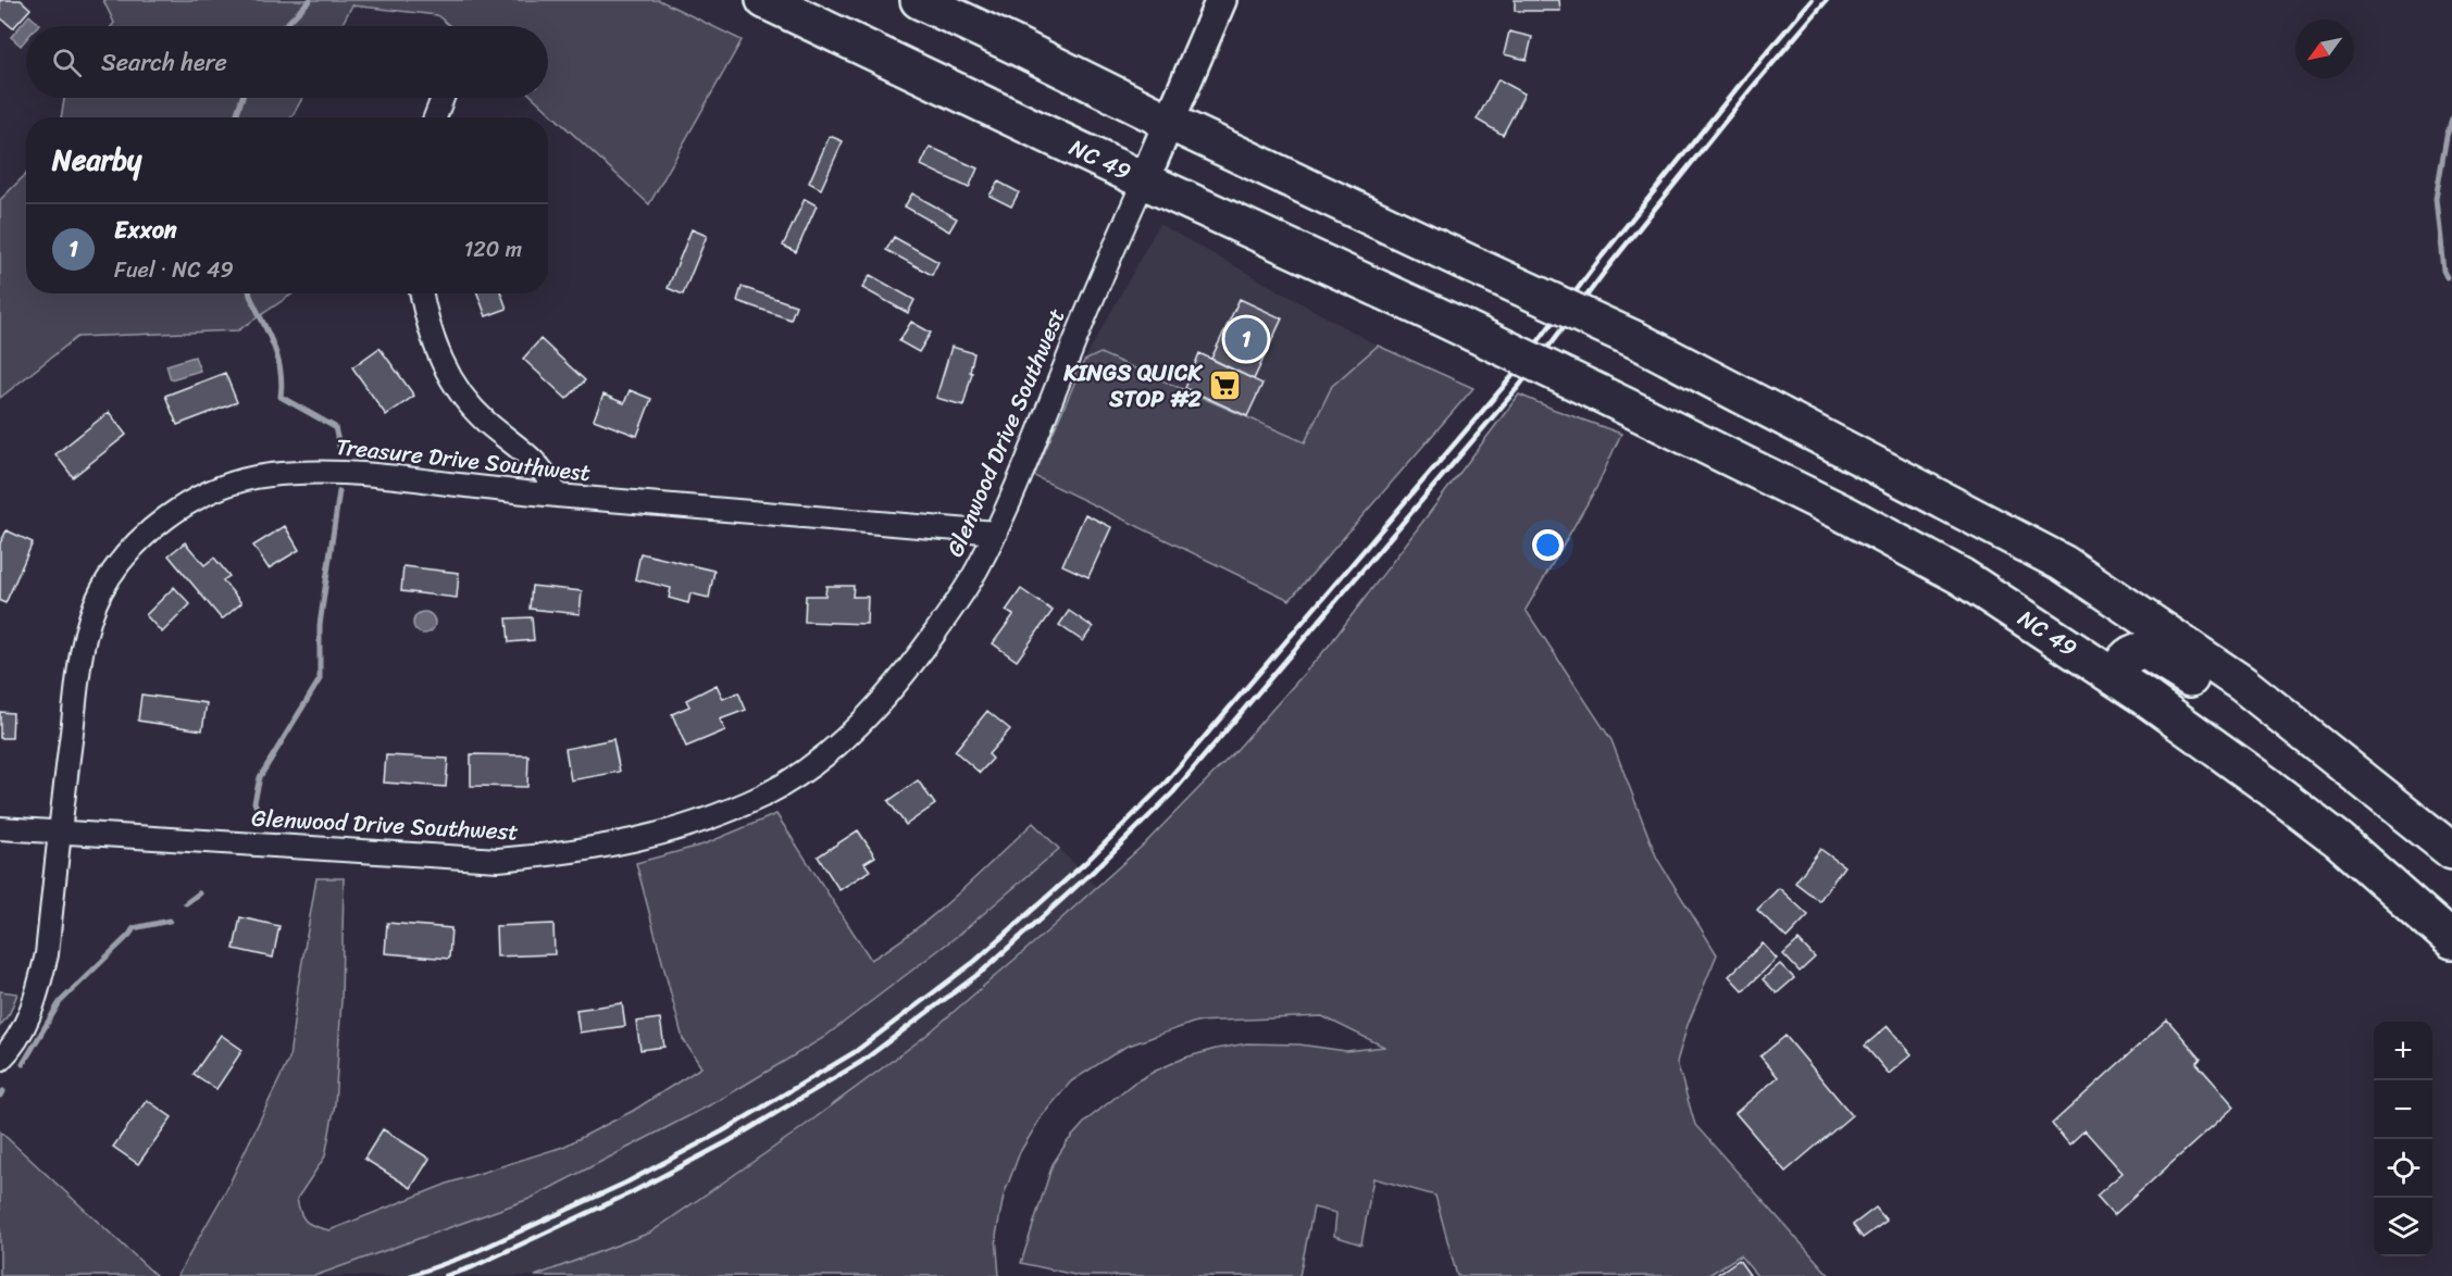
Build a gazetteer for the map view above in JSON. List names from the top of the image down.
{
  "streets": {
    "highway": ["NC 49"],
    "street": ["Glenwood Drive Southwest", "Treasure Drive Southwest"]
  },
  "crossings": [
    ["NC 49", "Glenwood Drive Southwest"],
    ["Glenwood Drive Southwest", "Treasure Drive Southwest"]
  ],
  "places": {
    "supermarket": ["KINGS QUICK STOP #2"]
  },
  "north": "bottom left",
  "page": {
    "search": "Search here",
    "heading": "Nearby",
    "list": [
      {
        "mark": "1",
        "name": "Exxon",
        "note": "Fuel · NC 49",
        "value": "120 m"
      }
    ],
    "pins": "1",
    "map_buttons": ["+", "−"]
  }
}
